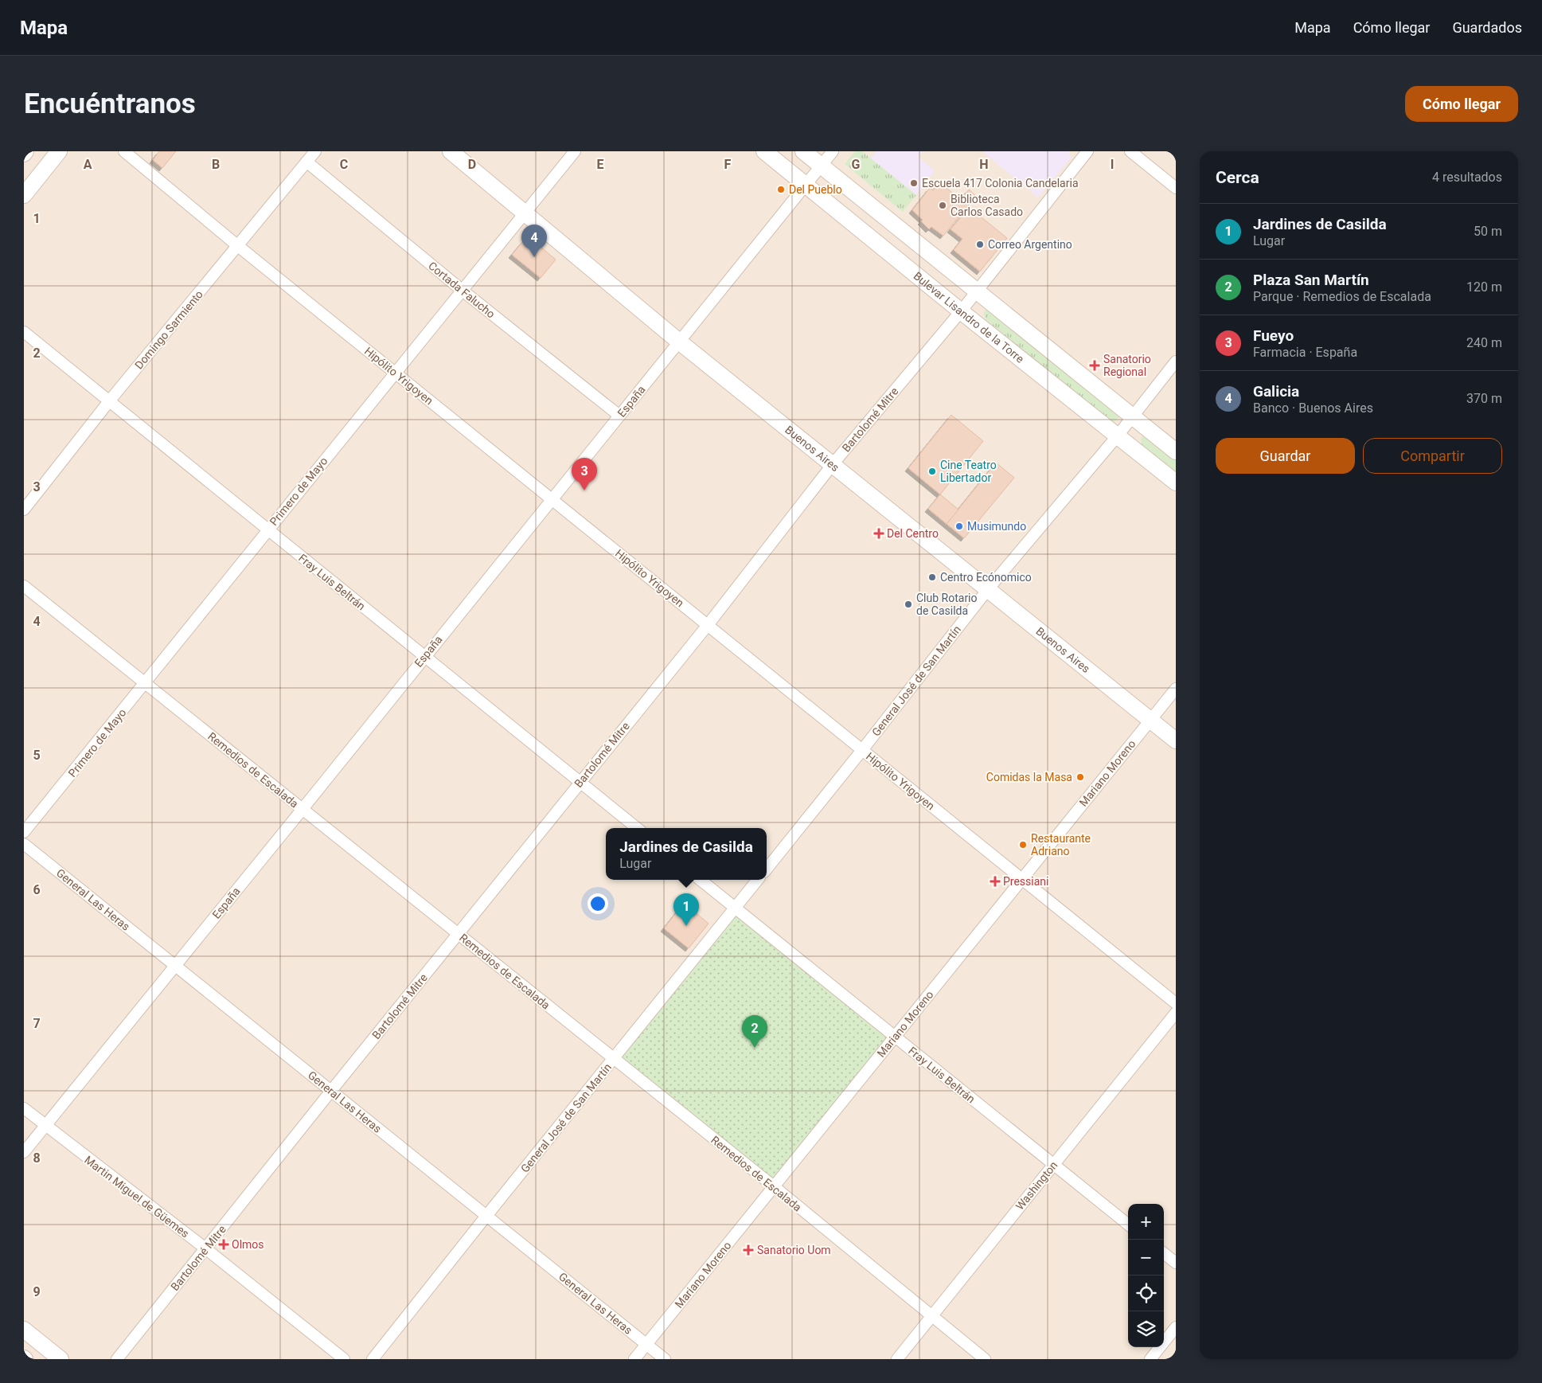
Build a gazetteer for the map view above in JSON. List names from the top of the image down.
{
  "streets": {
    "main road": ["Bulevar Lisandro de la Torre", "Buenos Aires"],
    "street": [
      "Cortada Falucho",
      "Domingo Sarmiento",
      "Hipólito Yrigoyen",
      "España",
      "Bartolomé Mitre",
      "Primero de Mayo",
      "Fray Luis Beltrán",
      "General José de San Martín",
      "Remedios de Escalada",
      "Mariano Moreno",
      "General Las Heras",
      "Washington",
      "Martin Miguel de Güemes"
    ]
  },
  "crossings": [
    ["Cortada Falucho", "Domingo Sarmiento"],
    ["Cortada Falucho", "España"],
    ["Cortada Falucho", "Primero de Mayo"],
    ["Bulevar Lisandro de la Torre", "España"],
    ["Bulevar Lisandro de la Torre", "Bartolomé Mitre"],
    ["Bulevar Lisandro de la Torre", "General José de San Martín"],
    ["Domingo Sarmiento", "Hipólito Yrigoyen"],
    ["Domingo Sarmiento", "Fray Luis Beltrán"],
    ["Hipólito Yrigoyen", "España"],
    ["Hipólito Yrigoyen", "Bartolomé Mitre"],
    ["Hipólito Yrigoyen", "Primero de Mayo"],
    ["Hipólito Yrigoyen", "General José de San Martín"],
    ["Hipólito Yrigoyen", "Mariano Moreno"],
    ["España", "Buenos Aires"],
    ["España", "Fray Luis Beltrán"],
    ["España", "Remedios de Escalada"],
    ["España", "General Las Heras"],
    ["España", "Martin Miguel de Güemes"],
    ["Bartolomé Mitre", "Buenos Aires"],
    ["Bartolomé Mitre", "Fray Luis Beltrán"],
    ["Bartolomé Mitre", "Remedios de Escalada"],
    ["Bartolomé Mitre", "General Las Heras"],
    ["Bartolomé Mitre", "Martin Miguel de Güemes"],
    ["Buenos Aires", "Primero de Mayo"],
    ["Buenos Aires", "General José de San Martín"],
    ["Buenos Aires", "Mariano Moreno"],
    ["Primero de Mayo", "Fray Luis Beltrán"],
    ["Primero de Mayo", "Remedios de Escalada"],
    ["Fray Luis Beltrán", "General José de San Martín"],
    ["Fray Luis Beltrán", "Mariano Moreno"],
    ["Fray Luis Beltrán", "Washington"],
    ["General José de San Martín", "Remedios de Escalada"],
    ["General José de San Martín", "General Las Heras"],
    ["Remedios de Escalada", "Mariano Moreno"],
    ["Remedios de Escalada", "Washington"],
    ["Mariano Moreno", "General Las Heras"]
  ],
  "places": {
    "other": [
      "Escuela 417 Colonia Candelaria",
      "Del Pueblo",
      "Biblioteca Carlos Casado",
      "Correo Argentino",
      "Cine Teatro Libertador",
      "Musimundo",
      "Centro Ecónomico",
      "Club Rotario de Casilda",
      "Comidas la Masa",
      "Restaurante Adriano"
    ],
    "health": [
      "Sanatorio Regional",
      "Del Centro",
      "Pressiani",
      "Olmos",
      "Sanatorio Uom"
    ]
  },
  "page": {
    "header": "Mapa",
    "nav": ["Mapa", "Cómo llegar", "Guardados"],
    "buttons": [
      "Cómo llegar",
      ["Guardar", "Compartir"]
    ],
    "title": "Encuéntranos",
    "heading": ["Cerca", "4 resultados"],
    "list": [
      {
        "mark": "1",
        "name": "Jardines de Casilda",
        "note": "Lugar",
        "value": "50 m"
      },
      {
        "mark": "2",
        "name": "Plaza San Martín",
        "note": "Parque · Remedios de Escalada",
        "value": "120 m"
      },
      {
        "mark": "3",
        "name": "Fueyo",
        "note": "Farmacia · España",
        "value": "240 m"
      },
      {
        "mark": "4",
        "name": "Galicia",
        "note": "Banco · Buenos Aires",
        "value": "370 m"
      }
    ],
    "pins": [
      "4",
      "3",
      "1",
      "2"
    ],
    "popup": ["Jardines de Casilda", "Lugar"],
    "map_buttons": ["+", "−"]
  },
  "grid": {
    "columns": [
      "A",
      "B",
      "C",
      "D",
      "E",
      "F",
      "G",
      "H",
      "I"
    ],
    "rows": [
      "1",
      "2",
      "3",
      "4",
      "5",
      "6",
      "7",
      "8",
      "9"
    ]
  }
}
